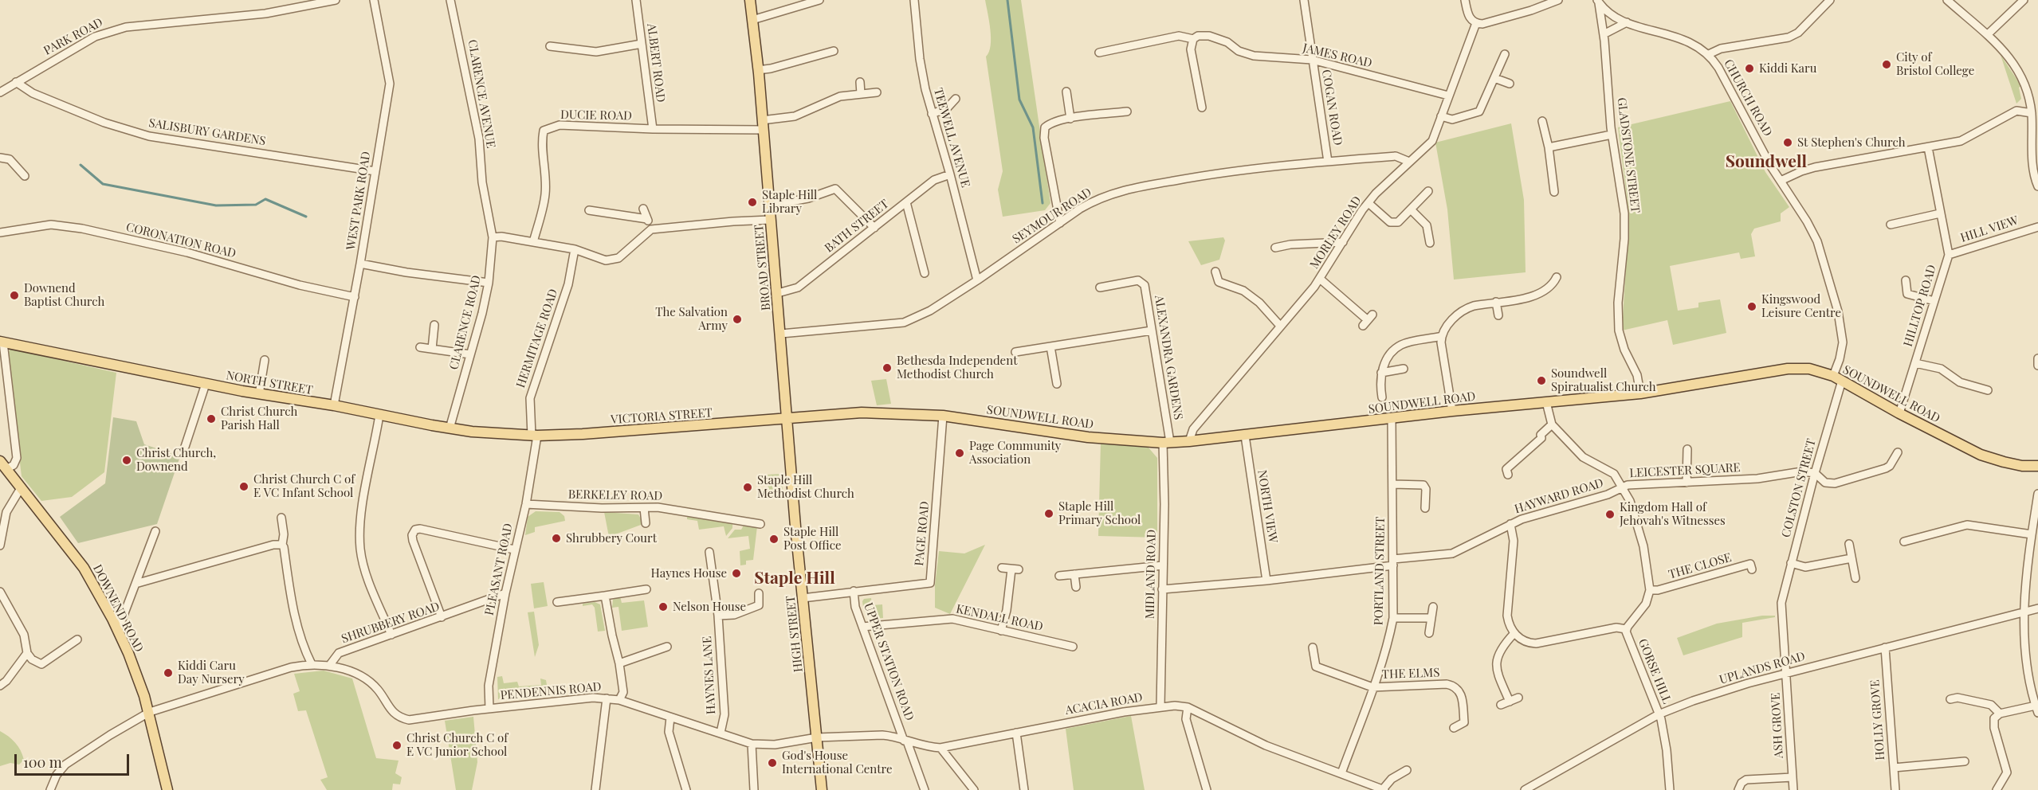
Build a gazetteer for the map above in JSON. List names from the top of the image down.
{
  "streets": {
    "main road": [
      "BROAD STREET",
      "NORTH STREET",
      "SOUNDWELL ROAD",
      "VICTORIA STREET",
      "DOWNEND ROAD",
      "HIGH STREET"
    ],
    "street": [
      "PARK ROAD",
      "JAMES ROAD",
      "ALBERT ROAD",
      "CLARENCE AVENUE",
      "CHURCH ROAD",
      "COGAN ROAD",
      "DUCIE ROAD",
      "SALISBURY GARDENS",
      "TEEWELL AVENUE",
      "GLADSTONE STREET",
      "WEST PARK ROAD",
      "SEYMOUR ROAD",
      "BATH STREET",
      "HILL VIEW",
      "MORLEY ROAD",
      "CORONATION ROAD",
      "HILLTOP ROAD",
      "CLARENCE ROAD",
      "HERMITAGE ROAD",
      "ALEXANDRA GARDENS",
      "LEICESTER SQUARE",
      "COLSTON STREET",
      "BERKELEY ROAD",
      "HAYWARD ROAD",
      "NORTH VIEW",
      "PAGE ROAD",
      "THE CLOSE",
      "PLEASANT ROAD",
      "PORTLAND STREET",
      "MIDLAND ROAD",
      "KENDALL ROAD",
      "SHRUBBERY ROAD",
      "UPPER STATION ROAD",
      "UPLANDS ROAD",
      "GORSE HILL",
      "THE ELMS",
      "HAYNES LANE",
      "PENDENNIS ROAD",
      "ACACIA ROAD",
      "HOLLY GROVE",
      "ASH GROVE"
    ]
  },
  "crossings": [
    ["PARK ROAD", "SALISBURY GARDENS"],
    ["JAMES ROAD", "COGAN ROAD"],
    ["JAMES ROAD", "MORLEY ROAD"],
    ["ALBERT ROAD", "DUCIE ROAD"],
    ["CLARENCE AVENUE", "CLARENCE ROAD"],
    ["CHURCH ROAD", "GLADSTONE STREET"],
    ["CHURCH ROAD", "SOUNDWELL ROAD"],
    ["CHURCH ROAD", "COLSTON STREET"],
    ["COGAN ROAD", "SEYMOUR ROAD"],
    ["DUCIE ROAD", "BROAD STREET"],
    ["SALISBURY GARDENS", "WEST PARK ROAD"],
    ["TEEWELL AVENUE", "SEYMOUR ROAD"],
    ["TEEWELL AVENUE", "BATH STREET"],
    ["GLADSTONE STREET", "SOUNDWELL ROAD"],
    ["WEST PARK ROAD", "CORONATION ROAD"],
    ["WEST PARK ROAD", "NORTH STREET"],
    ["SEYMOUR ROAD", "MORLEY ROAD"],
    ["SEYMOUR ROAD", "BROAD STREET"],
    ["BATH STREET", "BROAD STREET"],
    ["HILL VIEW", "HILLTOP ROAD"],
    ["MORLEY ROAD", "SOUNDWELL ROAD"],
    ["BROAD STREET", "SOUNDWELL ROAD"],
    ["BROAD STREET", "VICTORIA STREET"],
    ["BROAD STREET", "HIGH STREET"],
    ["HILLTOP ROAD", "SOUNDWELL ROAD"],
    ["CLARENCE ROAD", "NORTH STREET"],
    ["HERMITAGE ROAD", "NORTH STREET"],
    ["HERMITAGE ROAD", "VICTORIA STREET"],
    ["HERMITAGE ROAD", "PLEASANT ROAD"],
    ["ALEXANDRA GARDENS", "SOUNDWELL ROAD"],
    ["ALEXANDRA GARDENS", "MIDLAND ROAD"],
    ["NORTH STREET", "VICTORIA STREET"],
    ["NORTH STREET", "PLEASANT ROAD"],
    ["SOUNDWELL ROAD", "VICTORIA STREET"],
    ["SOUNDWELL ROAD", "LEICESTER SQUARE"],
    ["SOUNDWELL ROAD", "COLSTON STREET"],
    ["SOUNDWELL ROAD", "NORTH VIEW"],
    ["SOUNDWELL ROAD", "PAGE ROAD"],
    ["SOUNDWELL ROAD", "PORTLAND STREET"],
    ["SOUNDWELL ROAD", "MIDLAND ROAD"],
    ["SOUNDWELL ROAD", "HIGH STREET"],
    ["VICTORIA STREET", "PLEASANT ROAD"],
    ["VICTORIA STREET", "HIGH STREET"],
    ["LEICESTER SQUARE", "COLSTON STREET"],
    ["LEICESTER SQUARE", "HAYWARD ROAD"],
    ["COLSTON STREET", "ASH GROVE"],
    ["BERKELEY ROAD", "PLEASANT ROAD"],
    ["HAYWARD ROAD", "NORTH VIEW"],
    ["HAYWARD ROAD", "PORTLAND STREET"],
    ["HAYWARD ROAD", "MIDLAND ROAD"],
    ["PAGE ROAD", "HIGH STREET"],
    ["PAGE ROAD", "UPPER STATION ROAD"],
    ["THE CLOSE", "GORSE HILL"],
    ["PLEASANT ROAD", "SHRUBBERY ROAD"],
    ["PLEASANT ROAD", "PENDENNIS ROAD"],
    ["PORTLAND STREET", "THE ELMS"],
    ["PORTLAND STREET", "ACACIA ROAD"],
    ["MIDLAND ROAD", "ACACIA ROAD"],
    ["KENDALL ROAD", "UPPER STATION ROAD"],
    ["SHRUBBERY ROAD", "PENDENNIS ROAD"],
    ["HIGH STREET", "PENDENNIS ROAD"],
    ["HIGH STREET", "ACACIA ROAD"],
    ["UPPER STATION ROAD", "ACACIA ROAD"],
    ["UPLANDS ROAD", "GORSE HILL"],
    ["UPLANDS ROAD", "HOLLY GROVE"],
    ["UPLANDS ROAD", "ASH GROVE"],
    ["HAYNES LANE", "PENDENNIS ROAD"],
    ["PENDENNIS ROAD", "ACACIA ROAD"]
  ],
  "districts": ["Soundwell", "Staple Hill"],
  "places": [
    "City of Bristol College",
    "Kiddi Karu",
    "St Stephen's Church",
    "Staple Hill Library",
    "Downend Baptist Church",
    "Kingswood Leisure Centre",
    "The Salvation Army",
    "Bethesda Independent Methodist Church",
    "Soundwell Spiratualist Church",
    "Christ Church Parish Hall",
    "Page Community Association",
    "Christ Church, Downend",
    "Christ Church C of E VC Infant School",
    "Staple Hill Methodist Church",
    "Staple Hill Primary School",
    "Kingdom Hall of Jehovah's Witnesses",
    "Shrubbery Court",
    "Staple Hill Post Office",
    "Haynes House",
    "Nelson House",
    "Kiddi Caru Day Nursery",
    "Christ Church C of E VC Junior School",
    "God's House International Centre"
  ],
  "scale_bar": "100 m"
}
